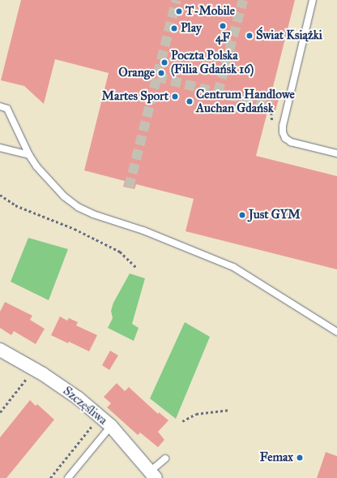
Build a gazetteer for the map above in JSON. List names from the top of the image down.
{
  "streets": {
    "street": ["Szczęśliwa"]
  },
  "places": [
    "T-Mobile",
    "4F",
    "Play",
    "Świat Książki",
    "Poczta Polska (Filia Gdańsk 16)",
    "Orange",
    "Martes Sport",
    "Centrum Handlowe Auchan Gdańsk",
    "Just GYM",
    "Femax"
  ]
}
